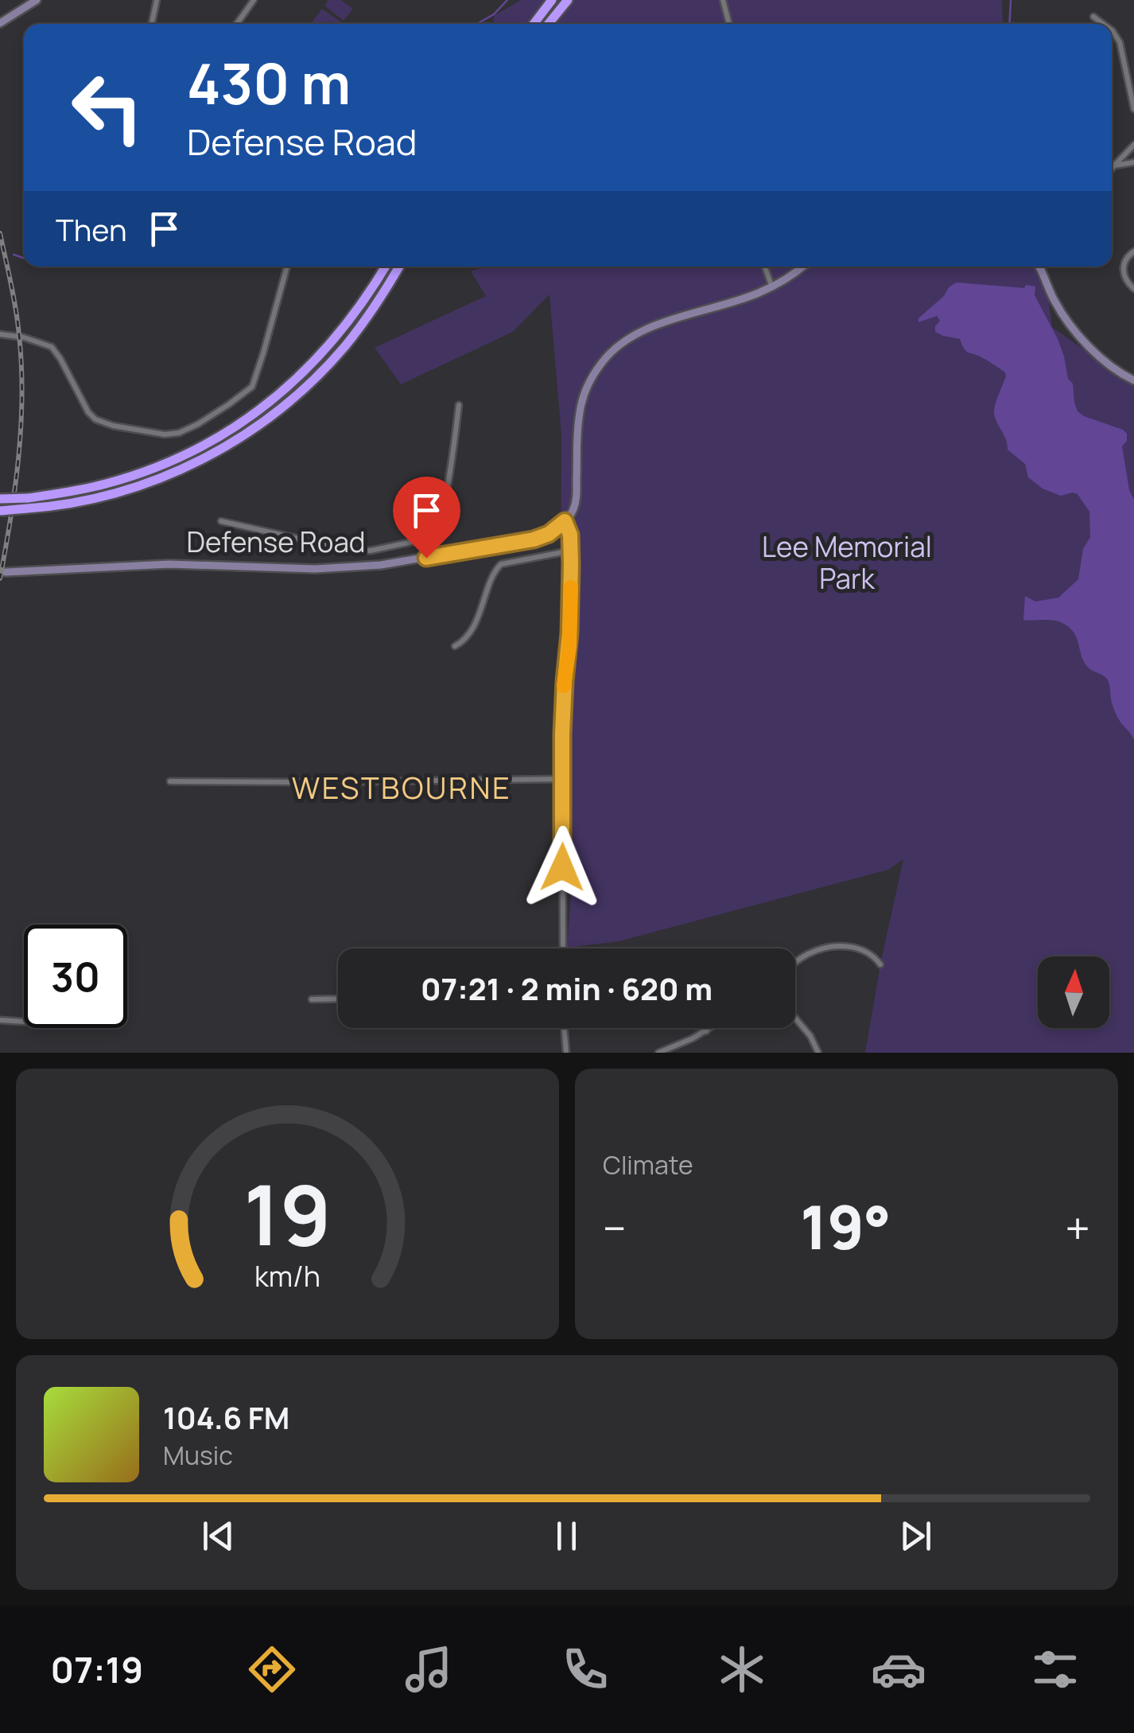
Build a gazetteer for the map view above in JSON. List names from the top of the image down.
{
  "streets": {
    "street": ["Defense Road"]
  },
  "districts": ["WESTBOURNE"],
  "parks": ["Lee Memorial Park"],
  "north": "top",
  "page": {
    "turn": ["430 m", "Defense Road"],
    "then": "Then",
    "limit": "30",
    "trip": "07:21 · 2 min · 620 m",
    "tile": "Climate",
    "heat": ["−", "19°", "+"],
    "song": ["104.6 FM", "Music"],
    "tabs": "07:19",
    "gauge": ["19", "km/h"]
  }
}
